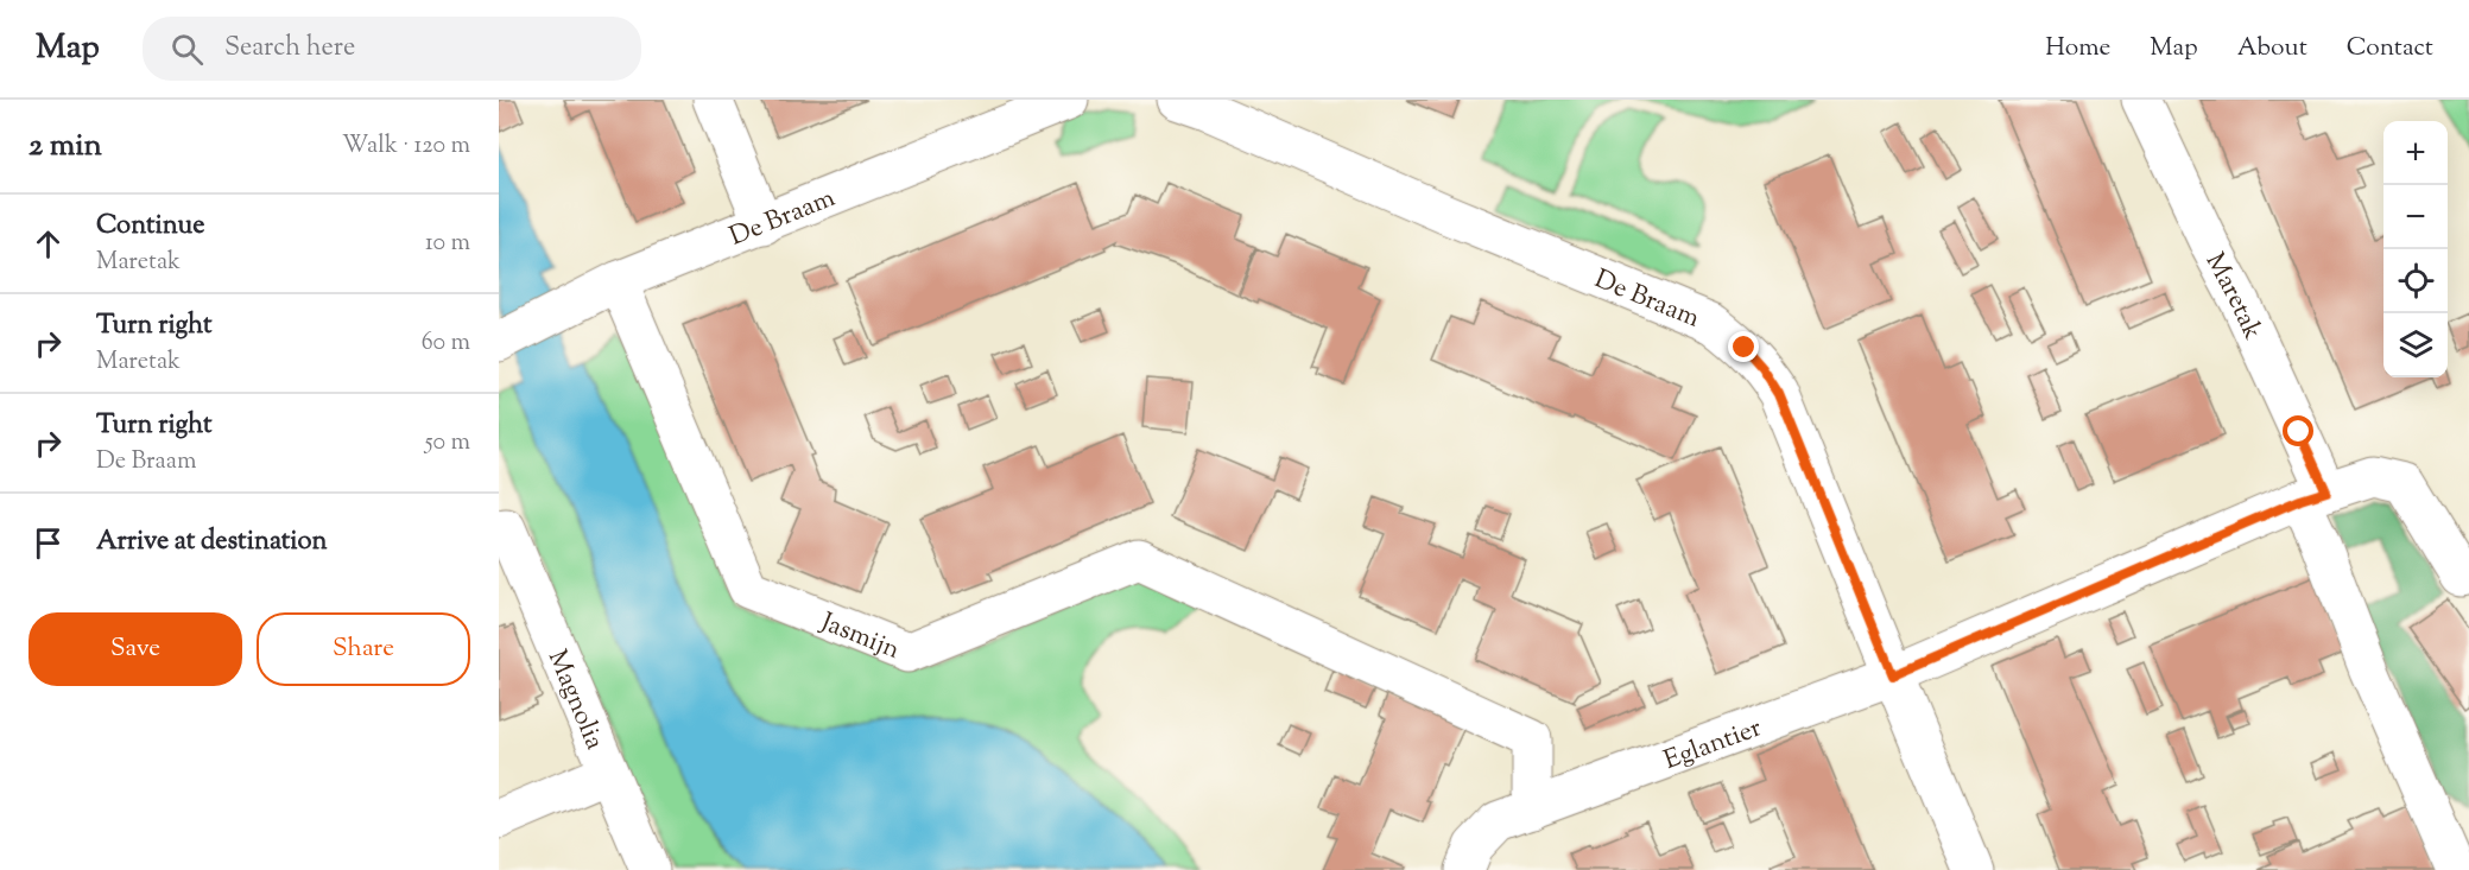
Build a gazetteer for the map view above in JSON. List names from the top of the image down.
{
  "streets": {
    "street": [
      "De Braam",
      "Maretak",
      "Jasmijn",
      "Magnolia",
      "Eglantier"
    ]
  },
  "crossings": [
    ["De Braam", "Jasmijn"],
    ["De Braam", "Eglantier"],
    ["Jasmijn", "Eglantier"]
  ],
  "page": {
    "header": "Map",
    "search": "Search here",
    "nav": [
      "Home",
      "Map",
      "About",
      "Contact"
    ],
    "heading": ["2 min", "Walk · 120 m"],
    "map_buttons": ["+", "−"],
    "list": [
      ["Continue", "Maretak", "10 m"],
      ["Turn right", "Maretak", "60 m"],
      ["Turn right", "De Braam", "50 m"],
      "Arrive at destination"
    ],
    "buttons": ["Save", "Share"]
  }
}
